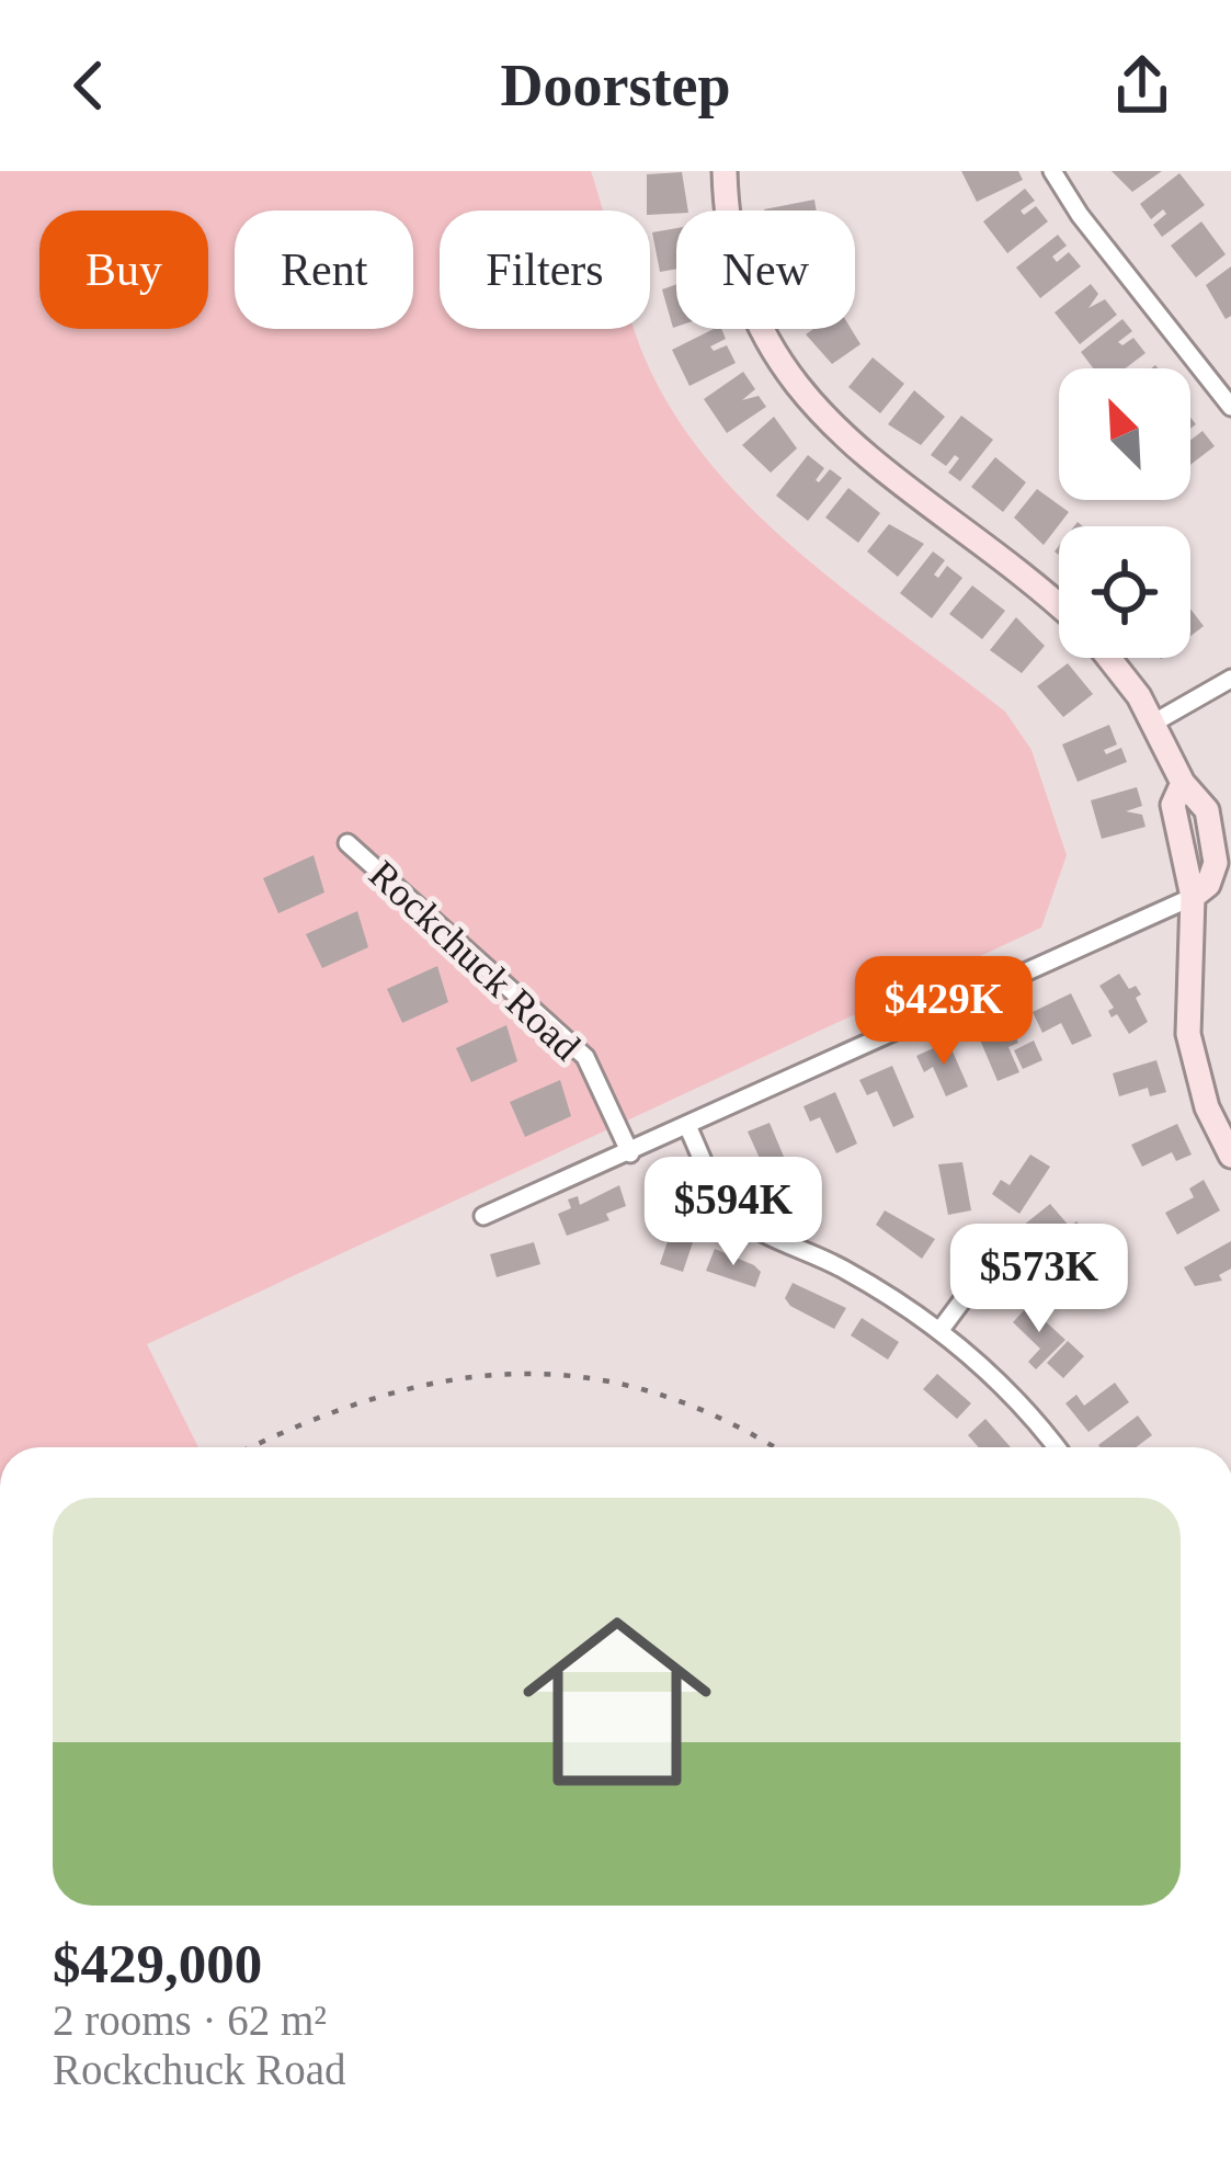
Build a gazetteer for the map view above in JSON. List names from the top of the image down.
{
  "streets": {
    "street": ["Rockchuck Road"]
  },
  "north": "top left",
  "page": {
    "header": "Doorstep",
    "chip": [
      "Buy",
      "Rent",
      "Filters",
      "New"
    ],
    "price": ["$429K", "$594K", "$573K"],
    "list": [
      {
        "name": "$429,000",
        "note": "2 rooms · 62 m² · Rockchuck Road"
      }
    ]
  }
}
